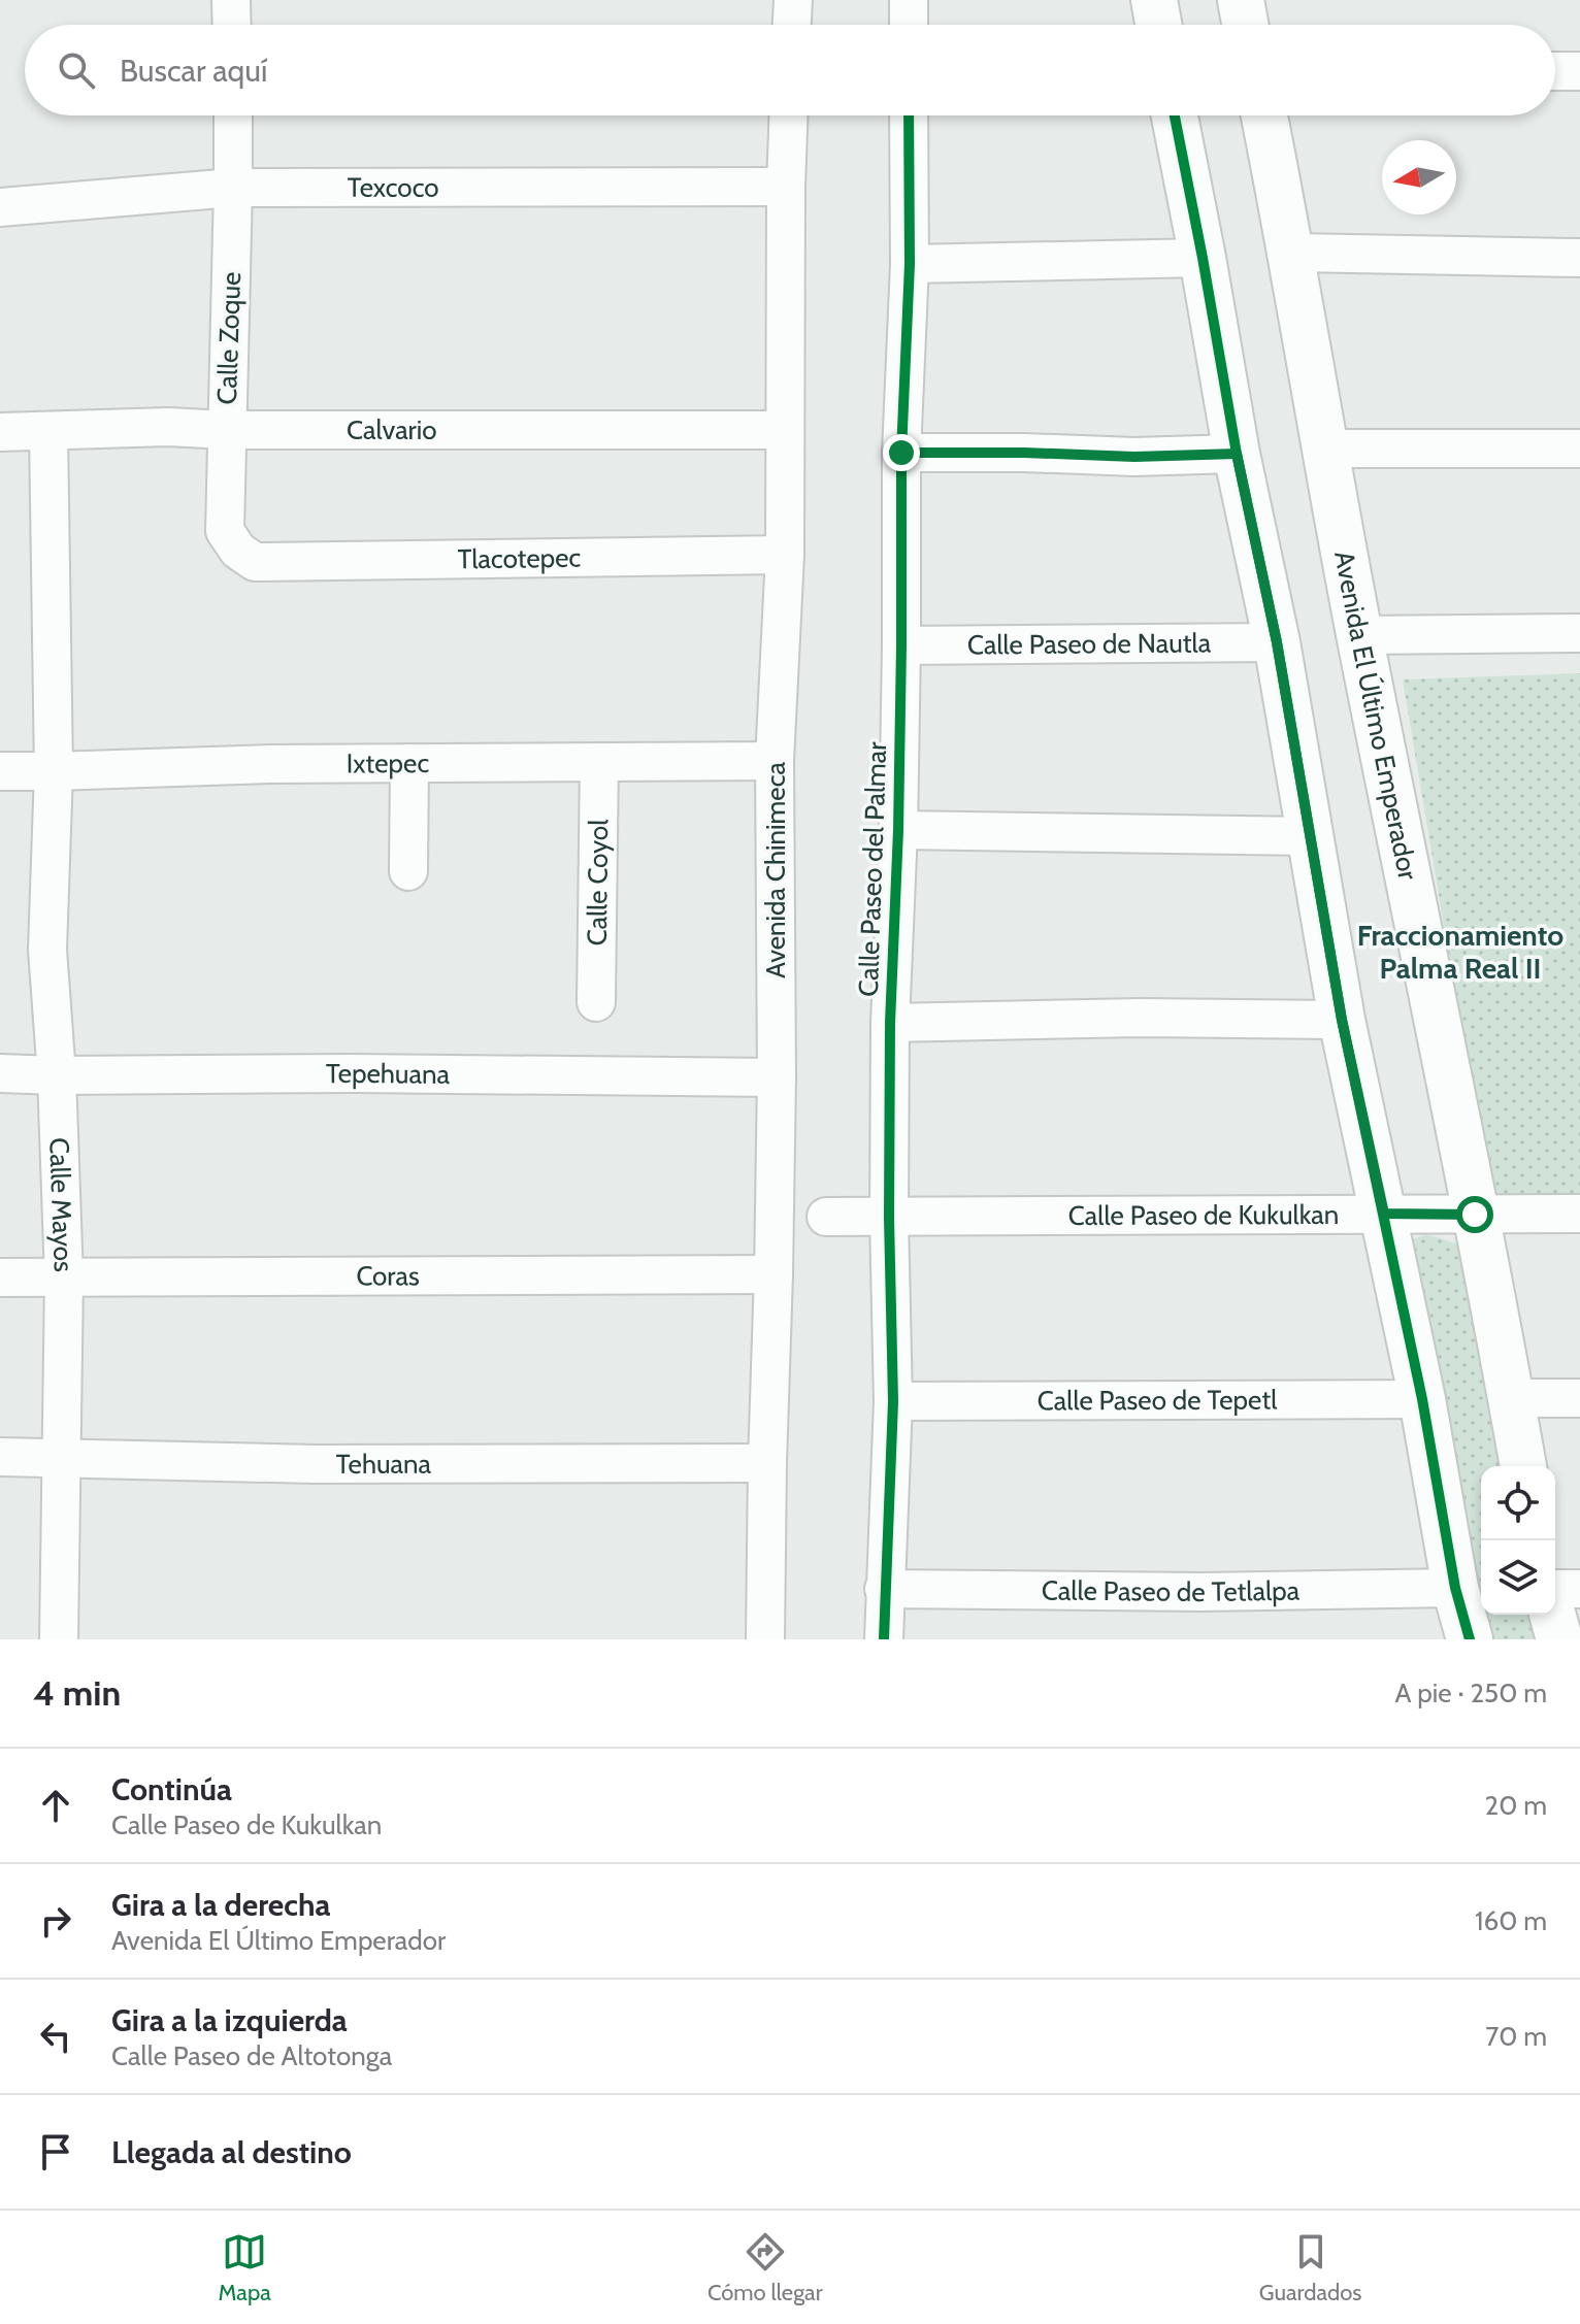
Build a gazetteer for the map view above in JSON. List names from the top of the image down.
{
  "streets": {
    "street": [
      "Texcoco",
      "Calle Zoque",
      "Calvario",
      "Tlacotepec",
      "Calle Paseo de Nautla",
      "Avenida El Último Emperador",
      "Ixtepec",
      "Calle Paseo del Palmar",
      "Avenida Chinimeca",
      "Calle Coyol",
      "Tepehuana",
      "Calle Mayos",
      "Calle Paseo de Kukulkan",
      "Coras",
      "Calle Paseo de Tepetl",
      "Tehuana",
      "Calle Paseo de Tetlalpa"
    ]
  },
  "crossings": [
    ["Texcoco", "Calle Zoque"],
    ["Texcoco", "Avenida Chinimeca"],
    ["Calle Zoque", "Calvario"],
    ["Calle Zoque", "Tlacotepec"],
    ["Calvario", "Avenida Chinimeca"],
    ["Calvario", "Calle Mayos"],
    ["Tlacotepec", "Avenida Chinimeca"],
    ["Calle Paseo de Nautla", "Calle Paseo del Palmar"],
    ["Avenida El Último Emperador", "Calle Paseo de Kukulkan"],
    ["Ixtepec", "Avenida Chinimeca"],
    ["Ixtepec", "Calle Coyol"],
    ["Ixtepec", "Calle Mayos"],
    ["Calle Paseo del Palmar", "Calle Paseo de Kukulkan"],
    ["Calle Paseo del Palmar", "Calle Paseo de Tepetl"],
    ["Calle Paseo del Palmar", "Calle Paseo de Tetlalpa"],
    ["Avenida Chinimeca", "Tepehuana"],
    ["Avenida Chinimeca", "Coras"],
    ["Avenida Chinimeca", "Tehuana"],
    ["Tepehuana", "Calle Mayos"],
    ["Calle Mayos", "Coras"],
    ["Calle Mayos", "Tehuana"]
  ],
  "districts": ["Fraccionamiento Palma Real II"],
  "north": "left",
  "page": {
    "search": "Buscar aquí",
    "heading": ["4 min", "A pie · 250 m"],
    "list": [
      ["Continúa", "Calle Paseo de Kukulkan", "20 m"],
      ["Gira a la derecha", "Avenida El Último Emperador", "160 m"],
      ["Gira a la izquierda", "Calle Paseo de Altotonga", "70 m"],
      "Llegada al destino"
    ],
    "nav": ["Mapa", "Cómo llegar", "Guardados"]
  }
}
